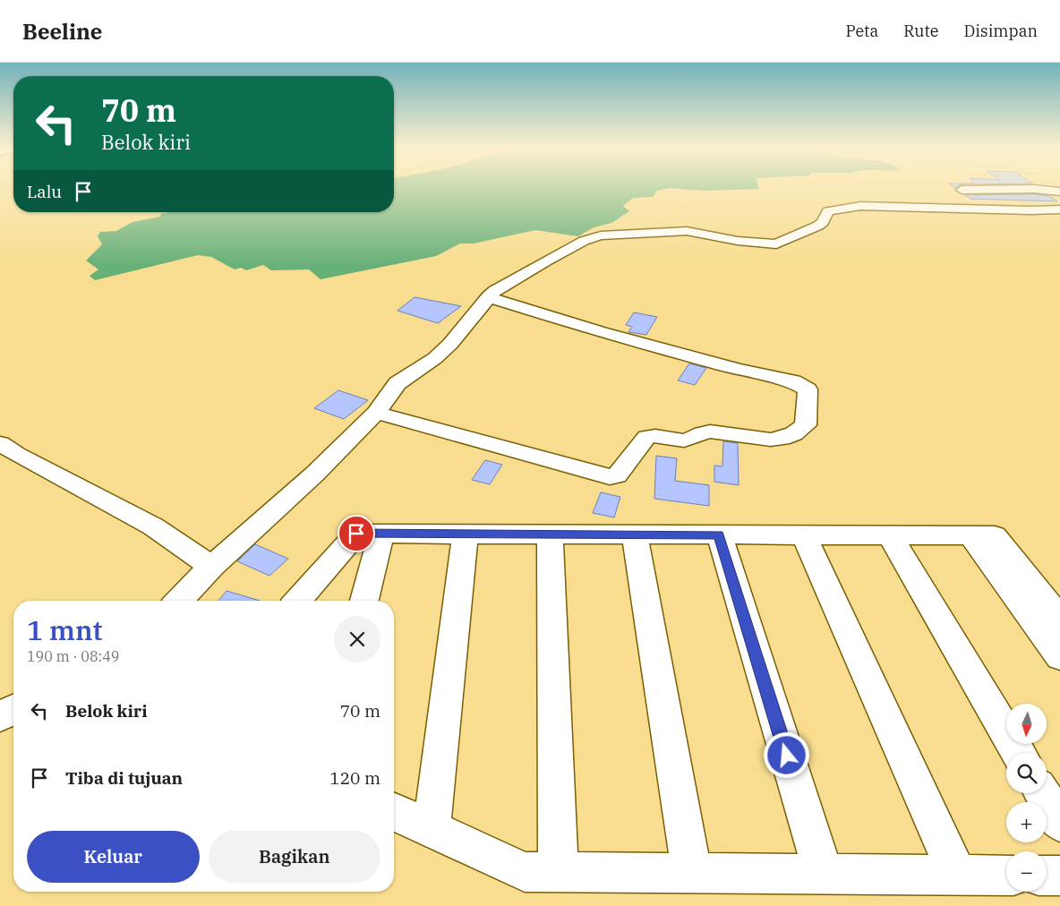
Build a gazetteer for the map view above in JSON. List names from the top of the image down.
{
  "north": "bottom",
  "page": {
    "header": "Beeline",
    "nav": ["Peta", "Rute", "Disimpan"],
    "turn": ["70 m", "Belok kiri"],
    "then": "Lalu",
    "heading": ["1 mnt", "190 m · 08:49"],
    "list": [
      {
        "name": "Belok kiri",
        "value": "70 m"
      },
      {
        "name": "Tiba di tujuan",
        "value": "120 m"
      }
    ],
    "map_buttons": ["+", "−"],
    "buttons": ["Keluar", "Bagikan"]
  }
}
